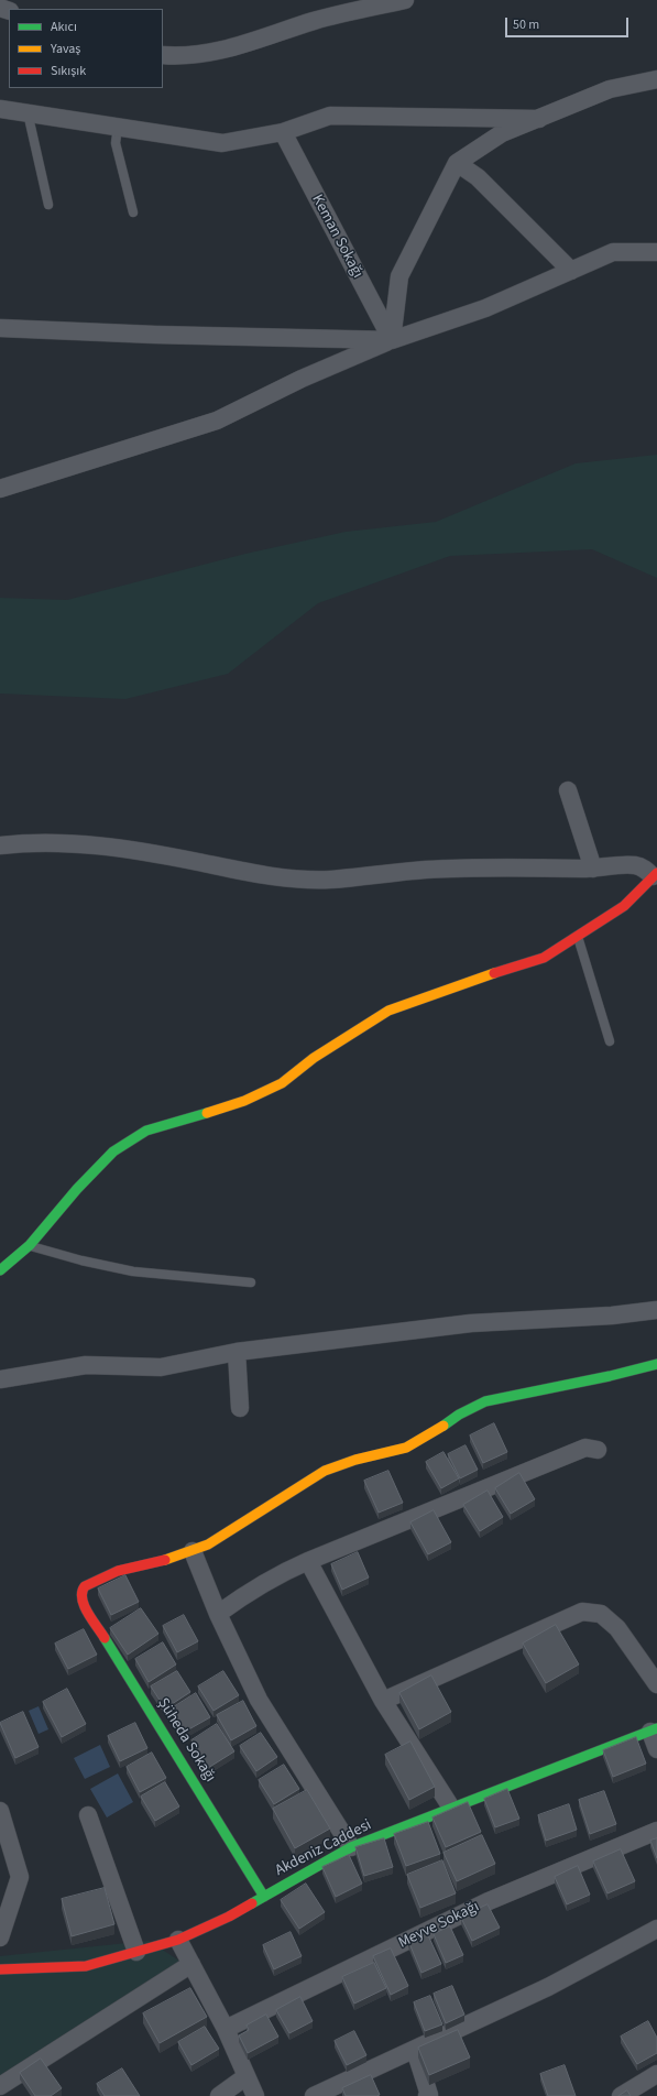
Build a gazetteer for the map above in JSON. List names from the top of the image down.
{
  "streets": {
    "street": [
      "Keman Sokağı",
      "Şüheda Sokağı",
      "Akdeniz Caddesi",
      "Meyve Sokağı"
    ]
  },
  "crossings": [
    ["Şüheda Sokağı", "Akdeniz Caddesi"]
  ],
  "legend": ["Akıcı", "Yavaş", "Sıkışık"],
  "scale_bar": "50 m"
}
